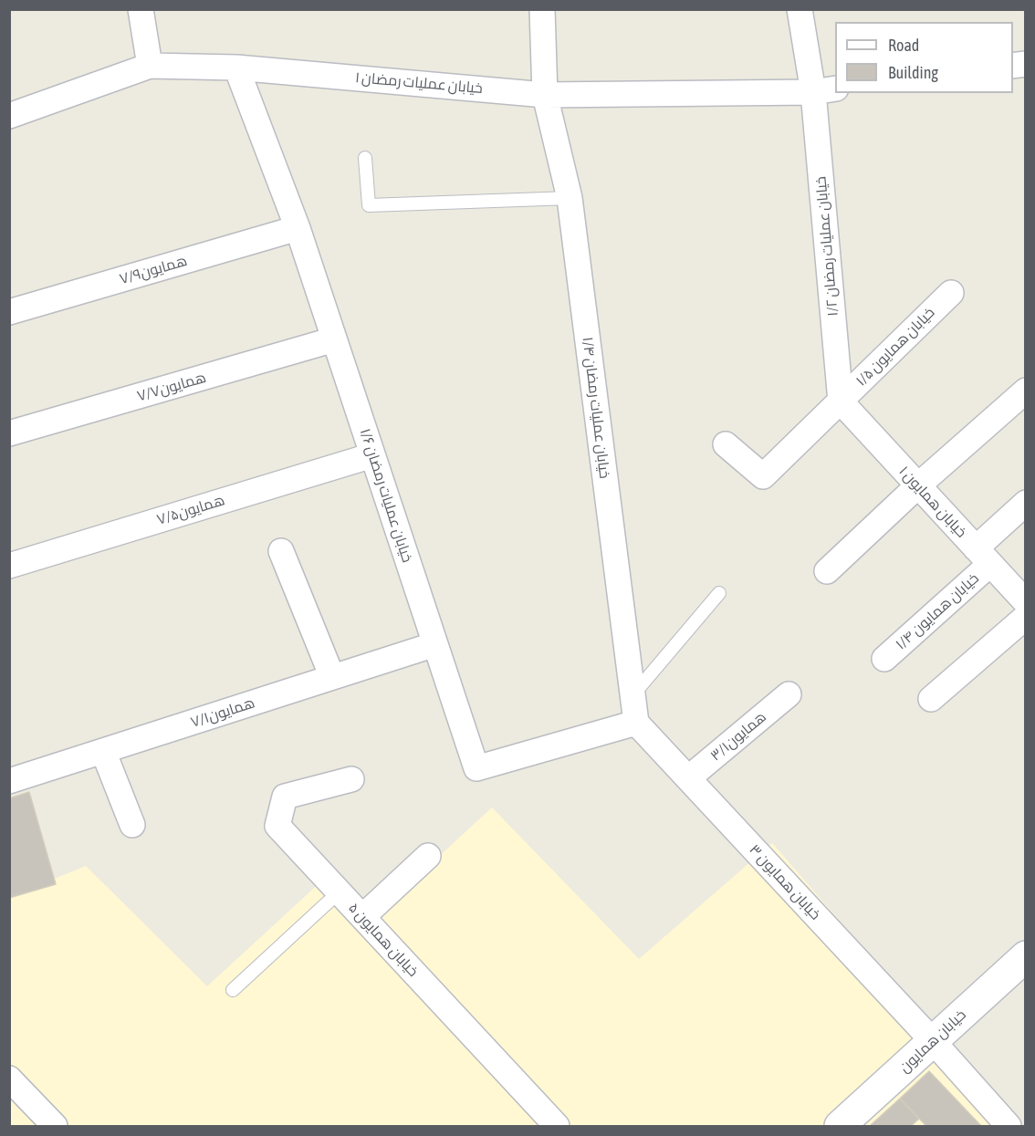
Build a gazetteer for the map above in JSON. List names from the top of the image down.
{
  "streets": {
    "street": [
      "خیابان عملیات رمضان ۱",
      "خیابان عملیات رمضان ۱/۲",
      "همایون۷/۹",
      "خیابان همایون ۱/۵",
      "همایون۷/۷",
      "خیابان عملیات رمضان ۱/۴",
      "خیابان عملیات رمضان ۱/۶",
      "خیابان همایون ۱",
      "همایون۷/۵",
      "خیابان همایون ۱/۴",
      "همایون۷/۱",
      "همایون۳/۱",
      "خیابان همایون ۳",
      "خیابان همایون ۵",
      "خیابان همایون"
    ]
  },
  "crossings": [
    ["خیابان عملیات رمضان ۱", "خیابان عملیات رمضان ۱/۲"],
    ["خیابان عملیات رمضان ۱", "خیابان عملیات رمضان ۱/۴"],
    ["خیابان عملیات رمضان ۱", "خیابان عملیات رمضان ۱/۶"],
    ["خیابان عملیات رمضان ۱/۲", "خیابان همایون ۱/۵"],
    ["خیابان عملیات رمضان ۱/۲", "خیابان همایون ۱"],
    ["همایون۷/۹", "خیابان عملیات رمضان ۱/۶"],
    ["خیابان همایون ۱/۵", "خیابان همایون ۱"],
    ["همایون۷/۷", "خیابان عملیات رمضان ۱/۶"],
    ["خیابان عملیات رمضان ۱/۴", "خیابان عملیات رمضان ۱/۶"],
    ["خیابان عملیات رمضان ۱/۴", "خیابان همایون ۳"],
    ["خیابان عملیات رمضان ۱/۶", "همایون۷/۵"],
    ["خیابان عملیات رمضان ۱/۶", "همایون۷/۱"],
    ["خیابان عملیات رمضان ۱/۶", "خیابان همایون ۳"],
    ["خیابان همایون ۱", "خیابان همایون ۱/۴"],
    ["همایون۳/۱", "خیابان همایون ۳"],
    ["خیابان همایون ۳", "خیابان همایون"]
  ],
  "legend": ["Road", "Building"]
}
